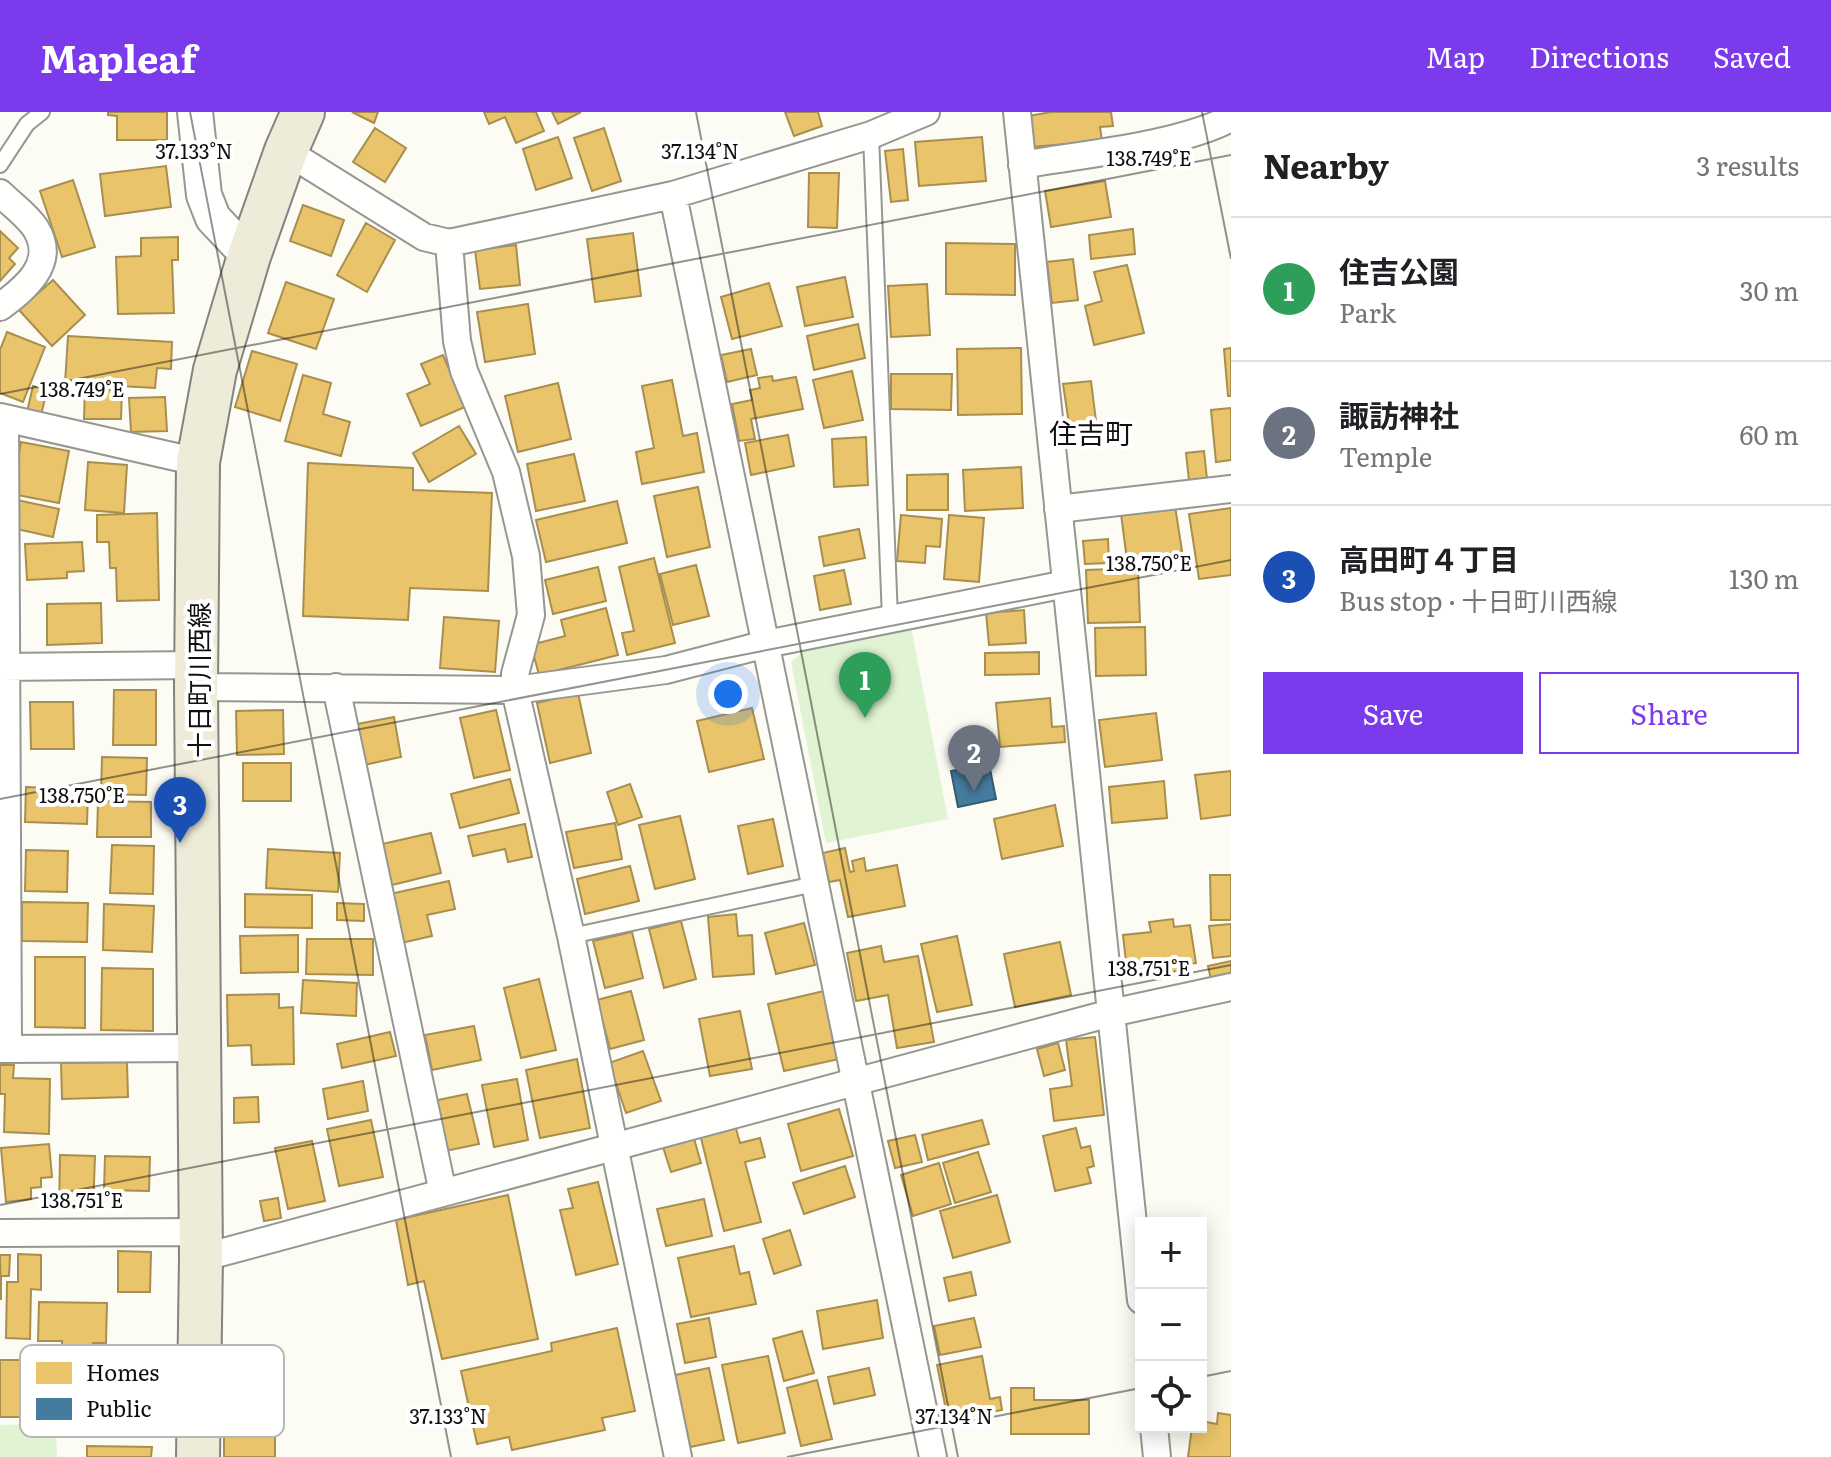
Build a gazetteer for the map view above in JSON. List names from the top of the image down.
{
  "streets": {
    "main road": ["十日町川西線"]
  },
  "districts": ["住吉町"],
  "legend": ["Homes", "Public"],
  "page": {
    "header": "Mapleaf",
    "nav": ["Map", "Directions", "Saved"],
    "heading": ["Nearby", "3 results"],
    "list": [
      {
        "mark": "1",
        "name": "住吉公園",
        "note": "Park",
        "value": "30 m"
      },
      {
        "mark": "2",
        "name": "諏訪神社",
        "note": "Temple",
        "value": "60 m"
      },
      {
        "mark": "3",
        "name": "高田町４丁目",
        "note": "Bus stop · 十日町川西線",
        "value": "130 m"
      }
    ],
    "buttons": ["Save", "Share"],
    "pins": ["1", "2", "3"],
    "map_buttons": ["+", "−"]
  },
  "coordinates": [
    "37.133°N",
    "37.134°N",
    "138.749°E",
    "138.750°E",
    "138.751°E"
  ]
}
